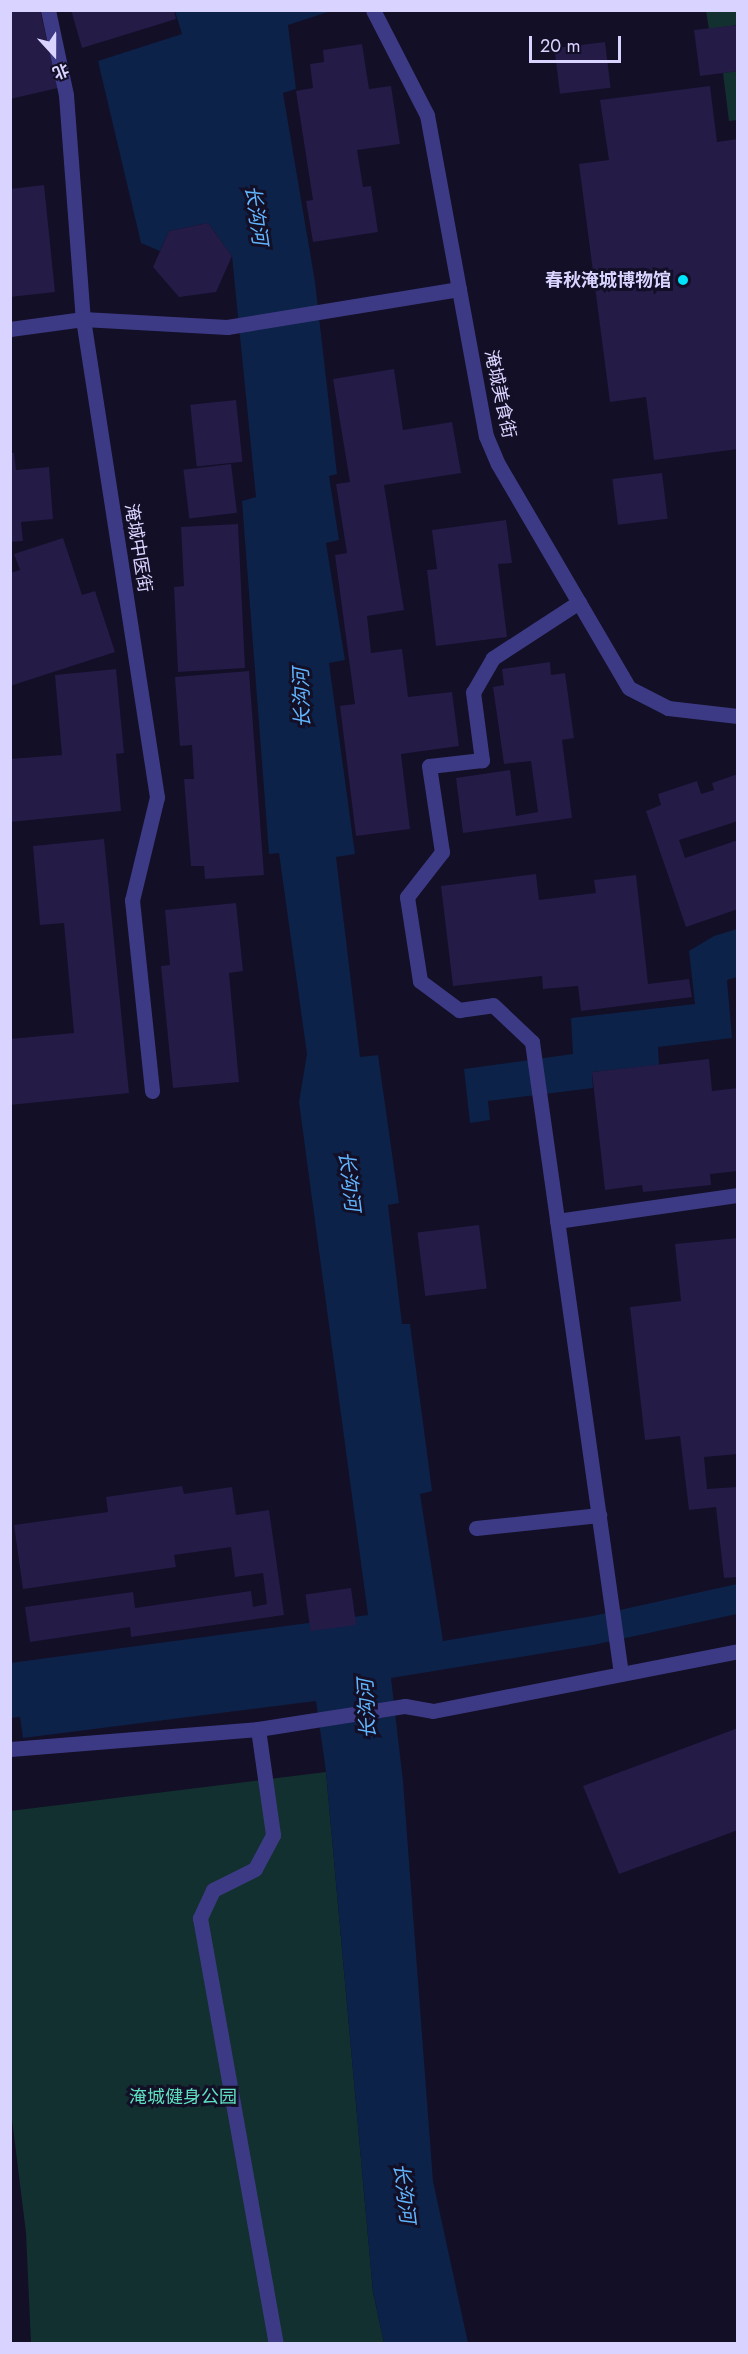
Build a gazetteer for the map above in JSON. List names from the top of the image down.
{
  "streets": {
    "lane": ["淹城美食街", "淹城中医街"]
  },
  "water": ["长沟河"],
  "parks": ["淹城健身公园"],
  "places": ["春秋淹城博物馆"],
  "scale_bar": "20 m",
  "north": "bottom"
}
